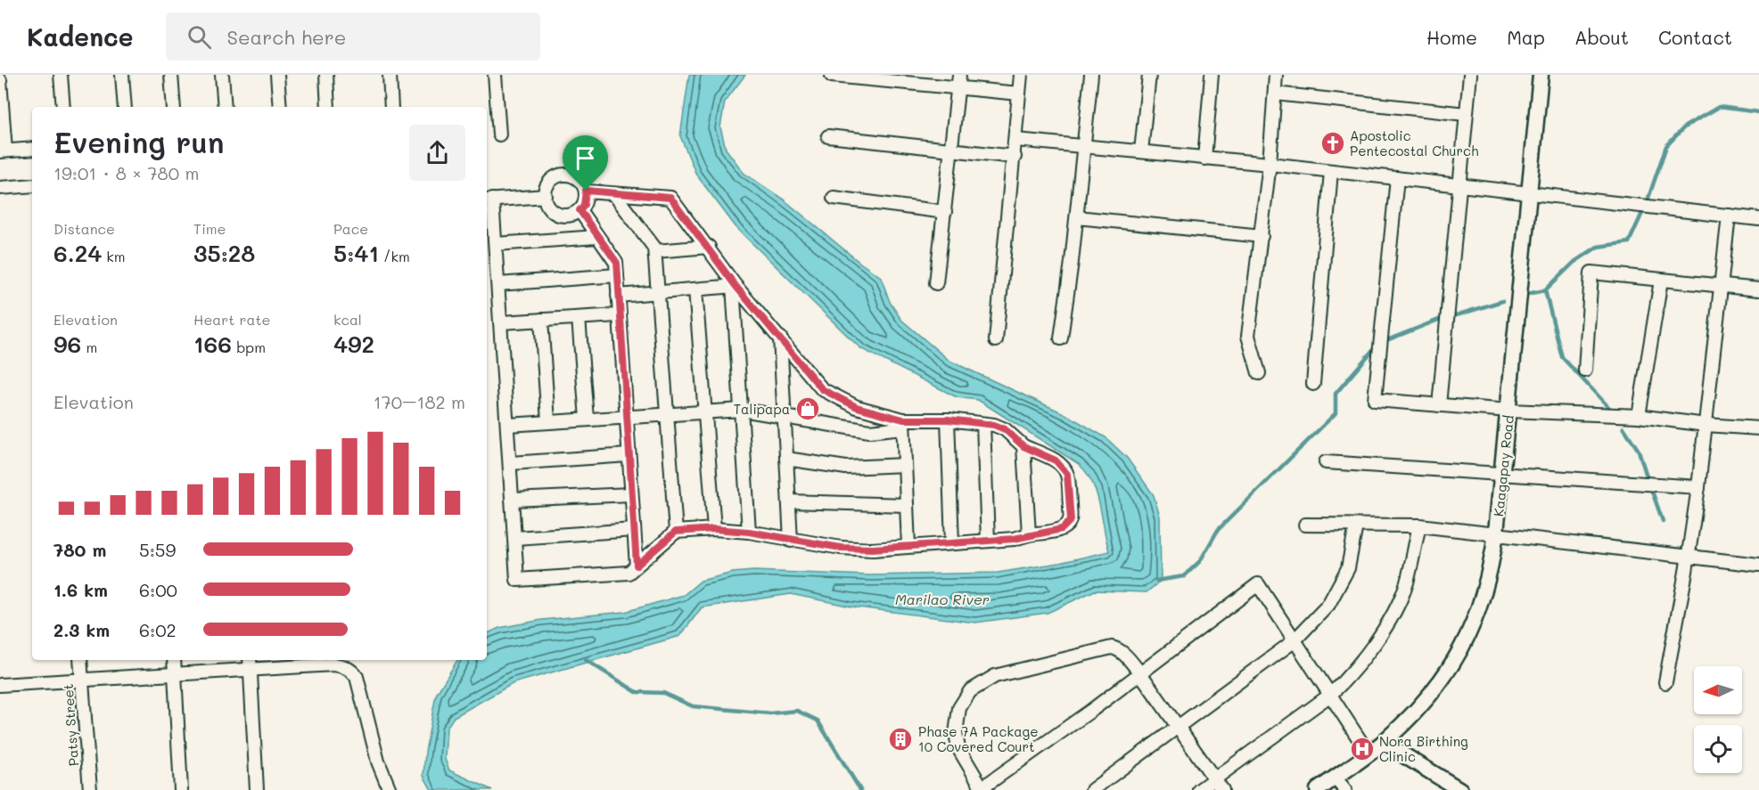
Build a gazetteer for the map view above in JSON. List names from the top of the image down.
{
  "streets": {
    "street": ["Kaagapay Road", "Patsy Street"]
  },
  "water": ["Marilao River"],
  "places": {
    "church": ["Apostolic Pentecostal Church"],
    "shop": ["Talipapa"],
    "building": ["Phase 7A Package 10 Covered Court"],
    "hospital": ["Nora Birthing Clinic"]
  },
  "north": "left",
  "page": {
    "header": "Kadence",
    "search": "Search here",
    "nav": [
      "Home",
      "Map",
      "About",
      "Contact"
    ],
    "heading": ["Evening run", "19:01 · 8 × 780 m"],
    "stats": [
      ["Distance", "6.24 km"],
      ["Time", "35:28"],
      ["Pace", "5:41 /km"],
      ["Elevation", "96 m"],
      ["Heart rate", "166 bpm"],
      ["kcal", "492"]
    ],
    "chart": ["Elevation", "170–182 m"],
    "list": [
      {
        "name": "780 m",
        "note": "5:59"
      },
      {
        "name": "1.6 km",
        "note": "6:00"
      },
      {
        "name": "2.3 km",
        "note": "6:02"
      }
    ]
  }
}
